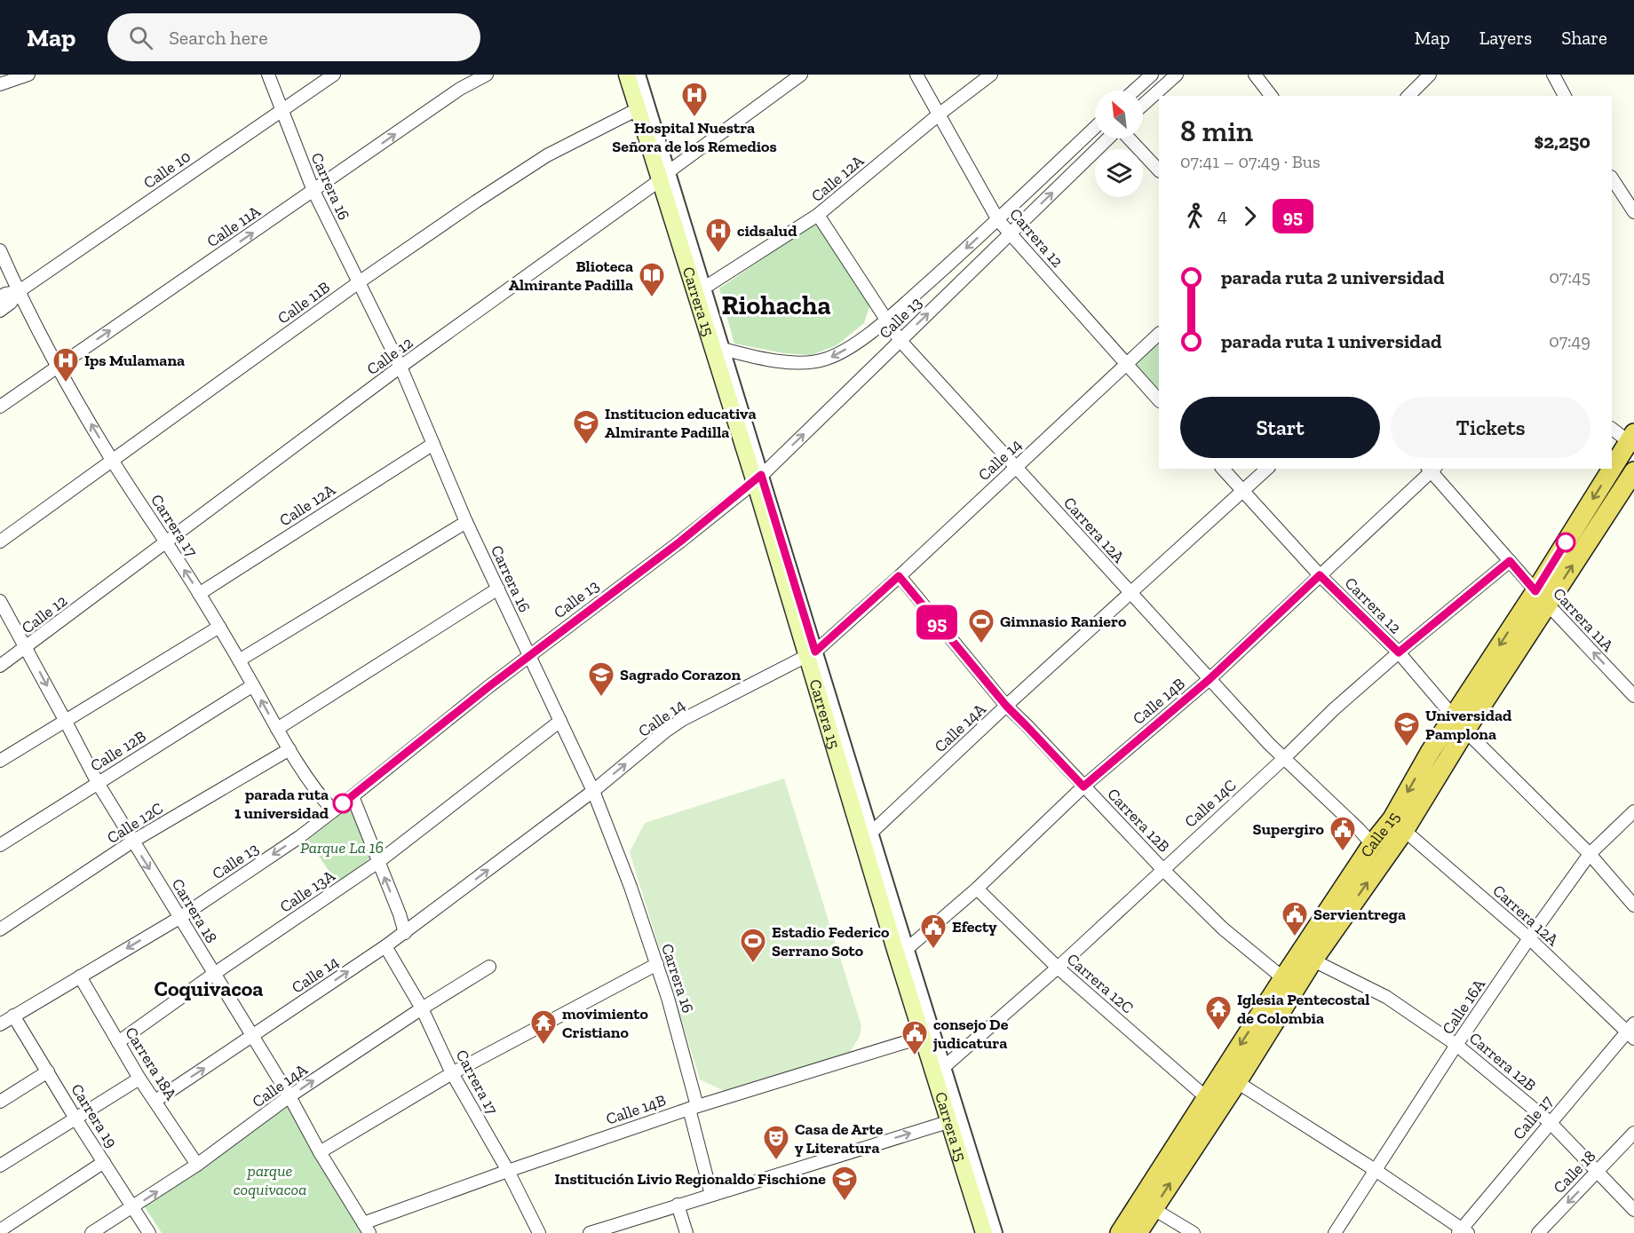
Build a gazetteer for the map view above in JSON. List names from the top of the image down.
{
  "streets": {
    "highway": ["Calle 15"],
    "main road": ["Carrera 15"],
    "street": [
      "Calle 10",
      "Calle 12A",
      "Carrera 16",
      "Calle 11A",
      "Carrera 12",
      "Calle 11B",
      "Calle 13",
      "Calle 12",
      "Calle 14",
      "Carrera 17",
      "Carrera 12A",
      "Carrera 11A",
      "Calle 14B",
      "Calle 14A",
      "Calle 12B",
      "Calle 14C",
      "Carrera 12B",
      "Calle 12C",
      "Calle 13A",
      "Carrera 18",
      "Carrera 12C",
      "Calle 16A",
      "Carrera 18A",
      "Carrera 19",
      "Calle 17",
      "Calle 18"
    ]
  },
  "crossings": [
    ["Calle 10", "Carrera 16"],
    ["Calle 10", "Carrera 17"],
    ["Calle 12A", "Carrera 16"],
    ["Calle 12A", "Carrera 12"],
    ["Calle 12A", "Carrera 15"],
    ["Calle 12A", "Carrera 17"],
    ["Calle 12A", "Carrera 12A"],
    ["Carrera 16", "Calle 11A"],
    ["Carrera 16", "Calle 11B"],
    ["Carrera 16", "Calle 13"],
    ["Carrera 16", "Calle 12"],
    ["Carrera 16", "Calle 14"],
    ["Carrera 16", "Calle 14B"],
    ["Carrera 16", "Calle 13A"],
    ["Calle 11A", "Carrera 17"],
    ["Carrera 12", "Calle 13"],
    ["Carrera 12", "Calle 14"],
    ["Carrera 12", "Calle 14B"],
    ["Carrera 12", "Calle 14A"],
    ["Carrera 12", "Calle 14C"],
    ["Carrera 12", "Calle 15"],
    ["Carrera 12", "Calle 16A"],
    ["Calle 11B", "Carrera 15"],
    ["Calle 11B", "Carrera 17"],
    ["Carrera 15", "Calle 13"],
    ["Carrera 15", "Calle 12"],
    ["Carrera 15", "Calle 14"],
    ["Carrera 15", "Calle 14B"],
    ["Carrera 15", "Calle 14A"],
    ["Carrera 15", "Calle 14C"],
    ["Calle 13", "Carrera 17"],
    ["Calle 13", "Carrera 12A"],
    ["Calle 13", "Carrera 18"],
    ["Calle 13", "Carrera 18A"],
    ["Calle 13", "Carrera 19"],
    ["Calle 12", "Carrera 17"],
    ["Calle 12", "Carrera 18"],
    ["Calle 14", "Carrera 17"],
    ["Calle 14", "Carrera 12A"],
    ["Calle 14", "Carrera 12B"],
    ["Calle 14", "Carrera 18"],
    ["Calle 14", "Carrera 18A"],
    ["Carrera 17", "Calle 14B"],
    ["Carrera 17", "Calle 14A"],
    ["Carrera 17", "Calle 12B"],
    ["Carrera 17", "Calle 12C"],
    ["Carrera 12A", "Calle 14B"],
    ["Carrera 12A", "Calle 14A"],
    ["Carrera 12A", "Calle 14C"],
    ["Carrera 12A", "Calle 15"],
    ["Carrera 12A", "Calle 16A"],
    ["Carrera 12A", "Calle 17"],
    ["Carrera 11A", "Calle 14B"],
    ["Carrera 11A", "Calle 14C"],
    ["Carrera 11A", "Calle 15"],
    ["Calle 14B", "Carrera 12B"],
    ["Calle 14B", "Carrera 18"],
    ["Calle 14B", "Carrera 12C"],
    ["Calle 14A", "Carrera 12B"],
    ["Calle 14A", "Carrera 18"],
    ["Calle 14A", "Carrera 18A"],
    ["Calle 14A", "Carrera 19"],
    ["Calle 12B", "Carrera 18"],
    ["Calle 14C", "Carrera 12B"],
    ["Calle 14C", "Carrera 12C"],
    ["Carrera 12B", "Calle 15"],
    ["Carrera 12B", "Calle 16A"],
    ["Carrera 12B", "Calle 17"],
    ["Carrera 12B", "Calle 18"],
    ["Calle 12C", "Carrera 18"],
    ["Calle 15", "Carrera 12C"],
    ["Calle 13A", "Carrera 18"],
    ["Calle 13A", "Carrera 18A"]
  ],
  "one_way": [
    "Calle 11A",
    "Calle 14",
    "Carrera 11A",
    "Calle 18"
  ],
  "districts": ["Riohacha", "Coquivacoa"],
  "parks": ["Parque La 16", "parque coquivacoa"],
  "places": {
    "hospital": ["Hospital Nuestra Señora de los Remedios", "cidsalud", "Ips Mulamana"],
    "library": ["Blioteca Almirante Padilla"],
    "school or university": [
      "Institucion educativa Almirante Padilla",
      "Sagrado Corazon",
      "Universidad Pamplona",
      "Institución Livio Regionaldo Fischione"
    ],
    "sports": ["Gimnasio Raniero", "Estadio Federico Serrano Soto"],
    "other": ["parada ruta 1 universidad"],
    "public building": [
      "Supergiro",
      "Servientrega",
      "Efecty",
      "consejo De judicatura"
    ],
    "temple": ["Iglesia Pentecostal de Colombia", "movimiento Cristiano"],
    "theatre": ["Casa de Arte y Literatura"]
  },
  "lines": ["bus line 95"],
  "north": "top left",
  "page": {
    "header": "Map",
    "search": "Search here",
    "nav": ["Map", "Layers", "Share"],
    "on_map": "95",
    "heading": ["8 min", "07:41 – 07:49 · Bus", "$2,250"],
    "legs": ["4", "95"],
    "list": [
      {
        "name": "parada ruta 2 universidad",
        "value": "07:45"
      },
      {
        "name": "parada ruta 1 universidad",
        "value": "07:49"
      }
    ],
    "buttons": ["Start", "Tickets"]
  }
}
